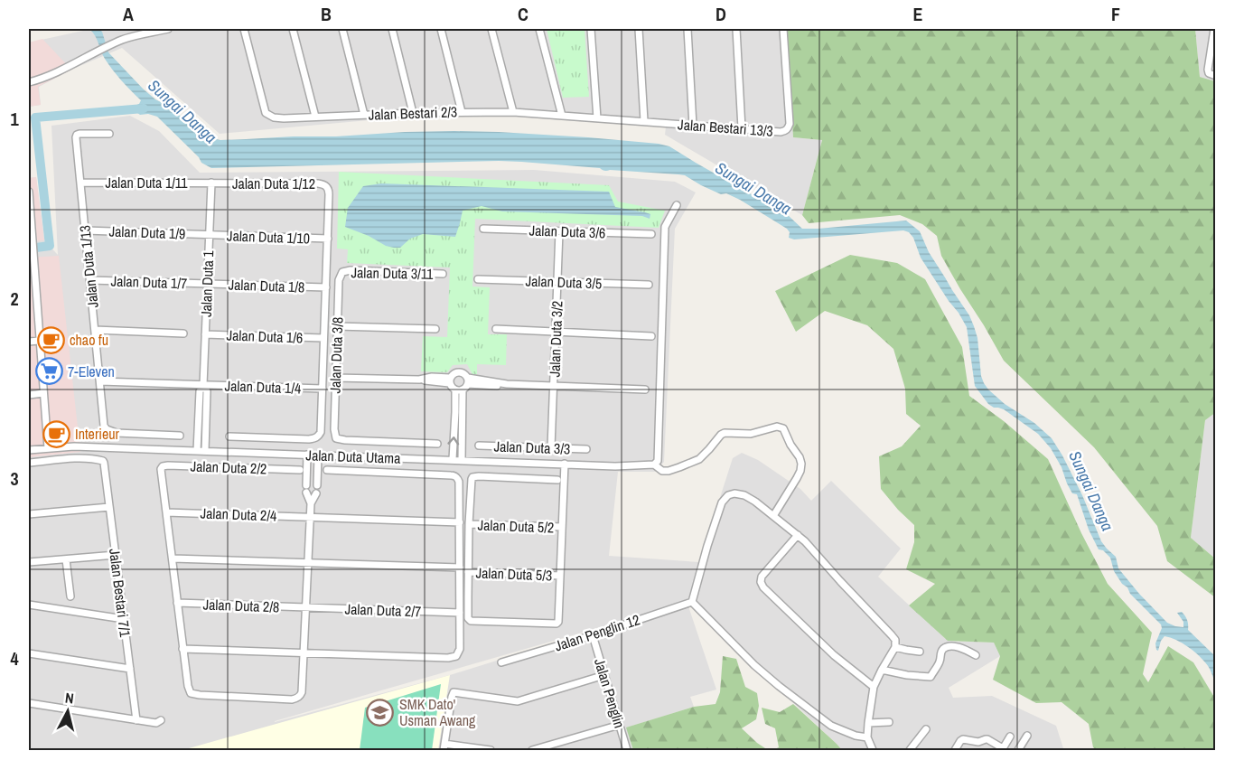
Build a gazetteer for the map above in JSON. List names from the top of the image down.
{
  "streets": {
    "street": [
      "Jalan Bestari 2/3",
      "Jalan Bestari 13/3",
      "Jalan Duta 1/11",
      "Jalan Duta 1/12",
      "Jalan Duta 3/6",
      "Jalan Duta 1/9",
      "Jalan Duta 1/10",
      "Jalan Duta 1/13",
      "Jalan Duta 3/11",
      "Jalan Duta 1/7",
      "Jalan Duta 3/5",
      "Jalan Duta 1",
      "Jalan Duta 1/8",
      "Jalan Duta 1/6",
      "Jalan Duta 3/2",
      "Jalan Duta 3/8",
      "Jalan Duta 1/4",
      "Jalan Duta 3/3",
      "Jalan Duta Utama",
      "Jalan Duta 2/2",
      "Jalan Duta 2/4",
      "Jalan Duta 5/2",
      "Jalan Duta 5/3",
      "Jalan Bestari 7/1",
      "Jalan Duta 2/8",
      "Jalan Duta 2/7",
      "Jalan Penglin 12",
      "Jalan Penglin"
    ]
  },
  "crossings": [
    ["Jalan Bestari 2/3", "Jalan Bestari 13/3"],
    ["Jalan Duta 1/11", "Jalan Duta 1/12"],
    ["Jalan Duta 1/11", "Jalan Duta 1/13"],
    ["Jalan Duta 1/11", "Jalan Duta 1"],
    ["Jalan Duta 1/12", "Jalan Duta 1/10"],
    ["Jalan Duta 1/12", "Jalan Duta 1"],
    ["Jalan Duta 3/6", "Jalan Duta 3/2"],
    ["Jalan Duta 1/9", "Jalan Duta 1/10"],
    ["Jalan Duta 1/9", "Jalan Duta 1/13"],
    ["Jalan Duta 1/9", "Jalan Duta 1"],
    ["Jalan Duta 1/10", "Jalan Duta 1"],
    ["Jalan Duta 1/13", "Jalan Duta 1/7"],
    ["Jalan Duta 1/13", "Jalan Duta 1/4"],
    ["Jalan Duta 3/11", "Jalan Duta 3/8"],
    ["Jalan Duta 1/7", "Jalan Duta 1"],
    ["Jalan Duta 1/7", "Jalan Duta 1/8"],
    ["Jalan Duta 3/5", "Jalan Duta 3/2"],
    ["Jalan Duta 1", "Jalan Duta 1/8"],
    ["Jalan Duta 1", "Jalan Duta 1/6"],
    ["Jalan Duta 1", "Jalan Duta 1/4"],
    ["Jalan Duta 1", "Jalan Duta Utama"],
    ["Jalan Duta 3/2", "Jalan Duta 3/3"],
    ["Jalan Duta 2/2", "Jalan Duta 2/4"],
    ["Jalan Duta 2/8", "Jalan Duta 2/7"],
    ["Jalan Penglin 12", "Jalan Penglin"]
  ],
  "water": ["Sungai Danga"],
  "places": {
    "cafe": ["chao fu", "Interieur"],
    "supermarket": ["7-Eleven"],
    "school or university": ["SMK Dato' Usman Awang"]
  },
  "north": "top",
  "grid": {
    "columns": [
      "A",
      "B",
      "C",
      "D",
      "E",
      "F"
    ],
    "rows": [
      "1",
      "2",
      "3",
      "4"
    ]
  }
}
